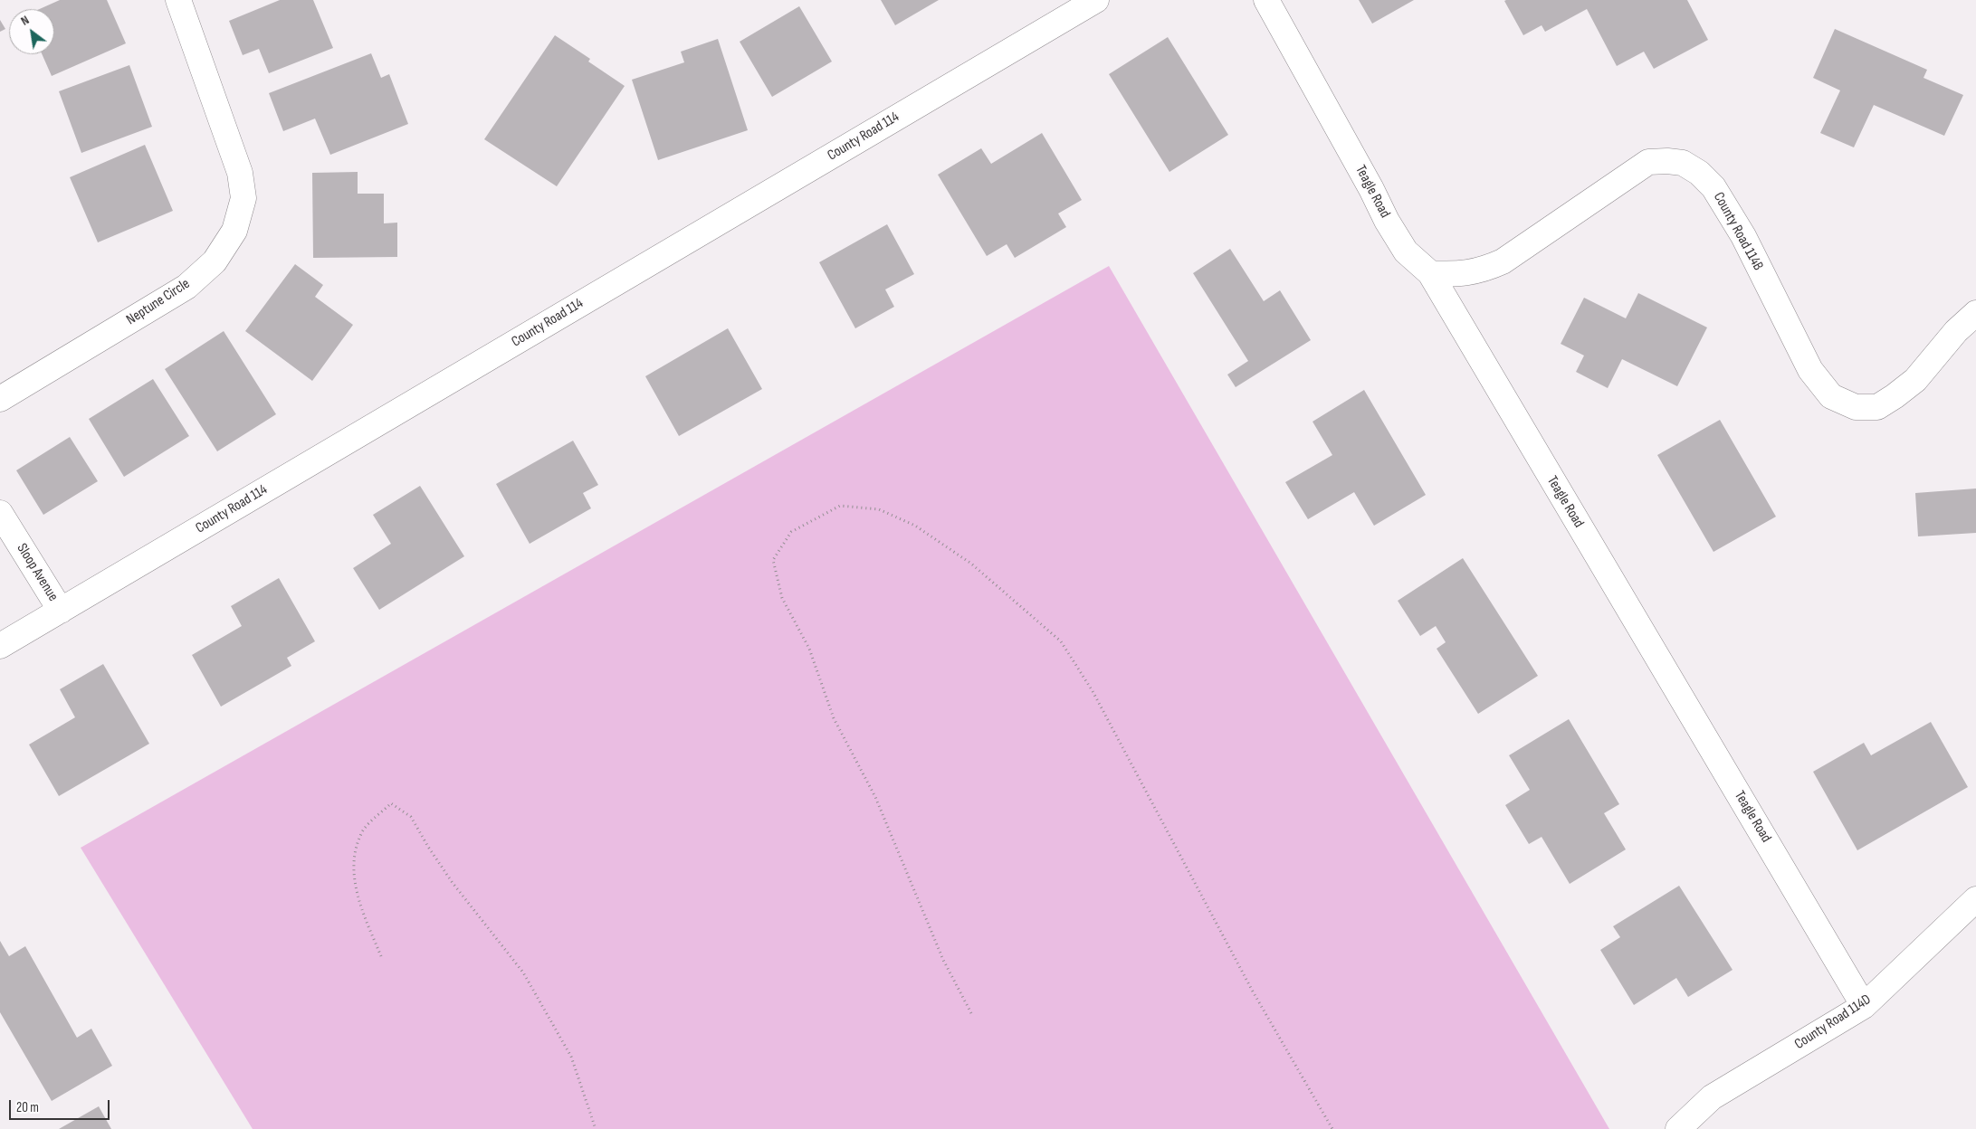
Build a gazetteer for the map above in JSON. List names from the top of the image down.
{
  "streets": {
    "street": [
      "County Road 114",
      "Teagle Road",
      "County Road 114B",
      "Neptune Circle",
      "Sloop Avenue",
      "County Road 114D"
    ]
  },
  "crossings": [
    ["County Road 114", "Sloop Avenue"],
    ["Teagle Road", "County Road 114B"],
    ["Teagle Road", "County Road 114D"]
  ],
  "scale_bar": "20 m",
  "north": "top left"
}
